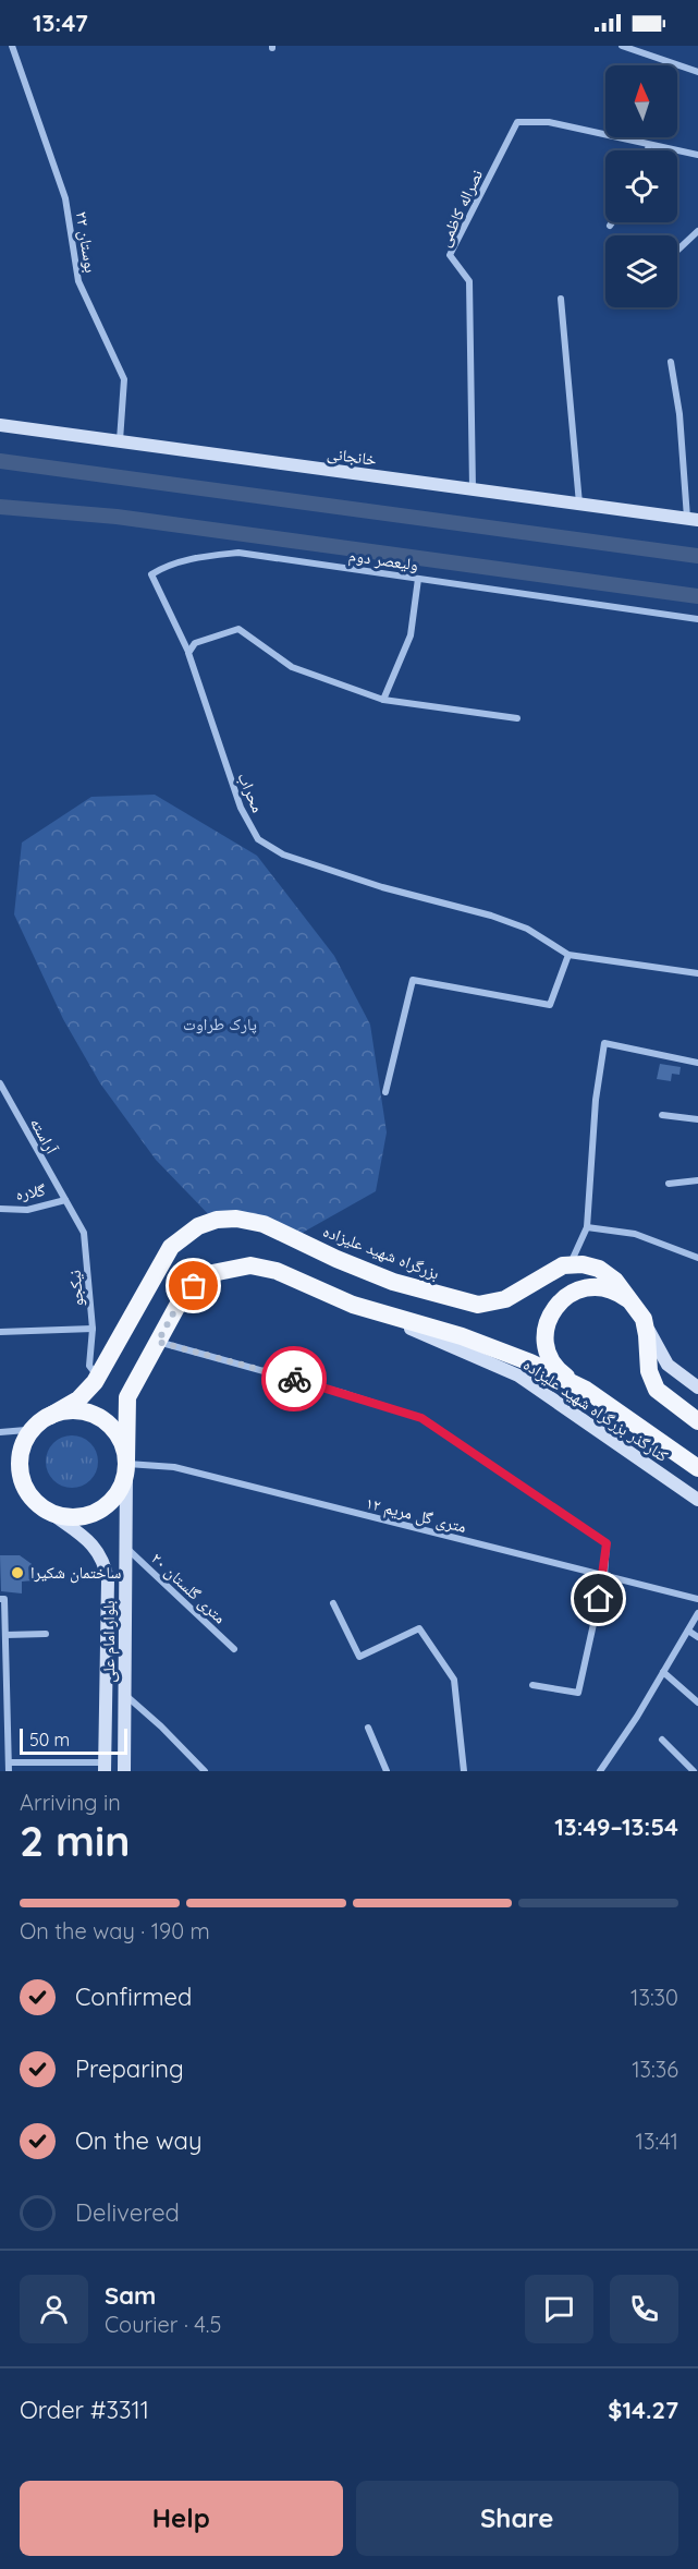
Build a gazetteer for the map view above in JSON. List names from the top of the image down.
{
  "streets": {
    "highway": ["بزرگراه شهید علیزاده"],
    "main road": ["خانجانی", "کنارگذر بزرگراه شهید علیزاده", "بلوار امام علی"],
    "street": [
      "نصراله کاظمی",
      "بوستان ۲۲",
      "ولیعصر دوم",
      "محراب",
      "آراسته",
      "گلاره",
      "نیکجو",
      "۱۲ متری گل مریم",
      "۲۰ متری گلستان"
    ]
  },
  "crossings": [
    ["نصراله کاظمی", "خانجانی"],
    ["بوستان ۲۲", "خانجانی"],
    ["ولیعصر دوم", "محراب"],
    ["آراسته", "گلاره"],
    ["آراسته", "نیکجو"],
    ["گلاره", "نیکجو"],
    ["بزرگراه شهید علیزاده", "نیکجو"],
    ["بزرگراه شهید علیزاده", "۱۲ متری گل مریم"],
    ["بزرگراه شهید علیزاده", "بلوار امام علی"],
    ["۱۲ متری گل مریم", "بلوار امام علی"],
    ["۲۰ متری گلستان", "بلوار امام علی"]
  ],
  "parks": ["پارک طراوت"],
  "places": ["ساختمان شکیرا"],
  "scale_bar": "50 m",
  "north": "top",
  "page": {
    "status": "13:47",
    "scale": "50 m",
    "heading": ["2 min", "Arriving in", "13:49–13:54"],
    "panel": [
      "Sam",
      "Courier · 4.5",
      "Order #3311",
      "$14.27"
    ],
    "bar": "On the way · 190 m",
    "list": [
      ["Confirmed", "13:30"],
      ["Preparing", "13:36"],
      ["On the way", "13:41"],
      "Delivered"
    ],
    "buttons": ["Help", "Share"]
  }
}
